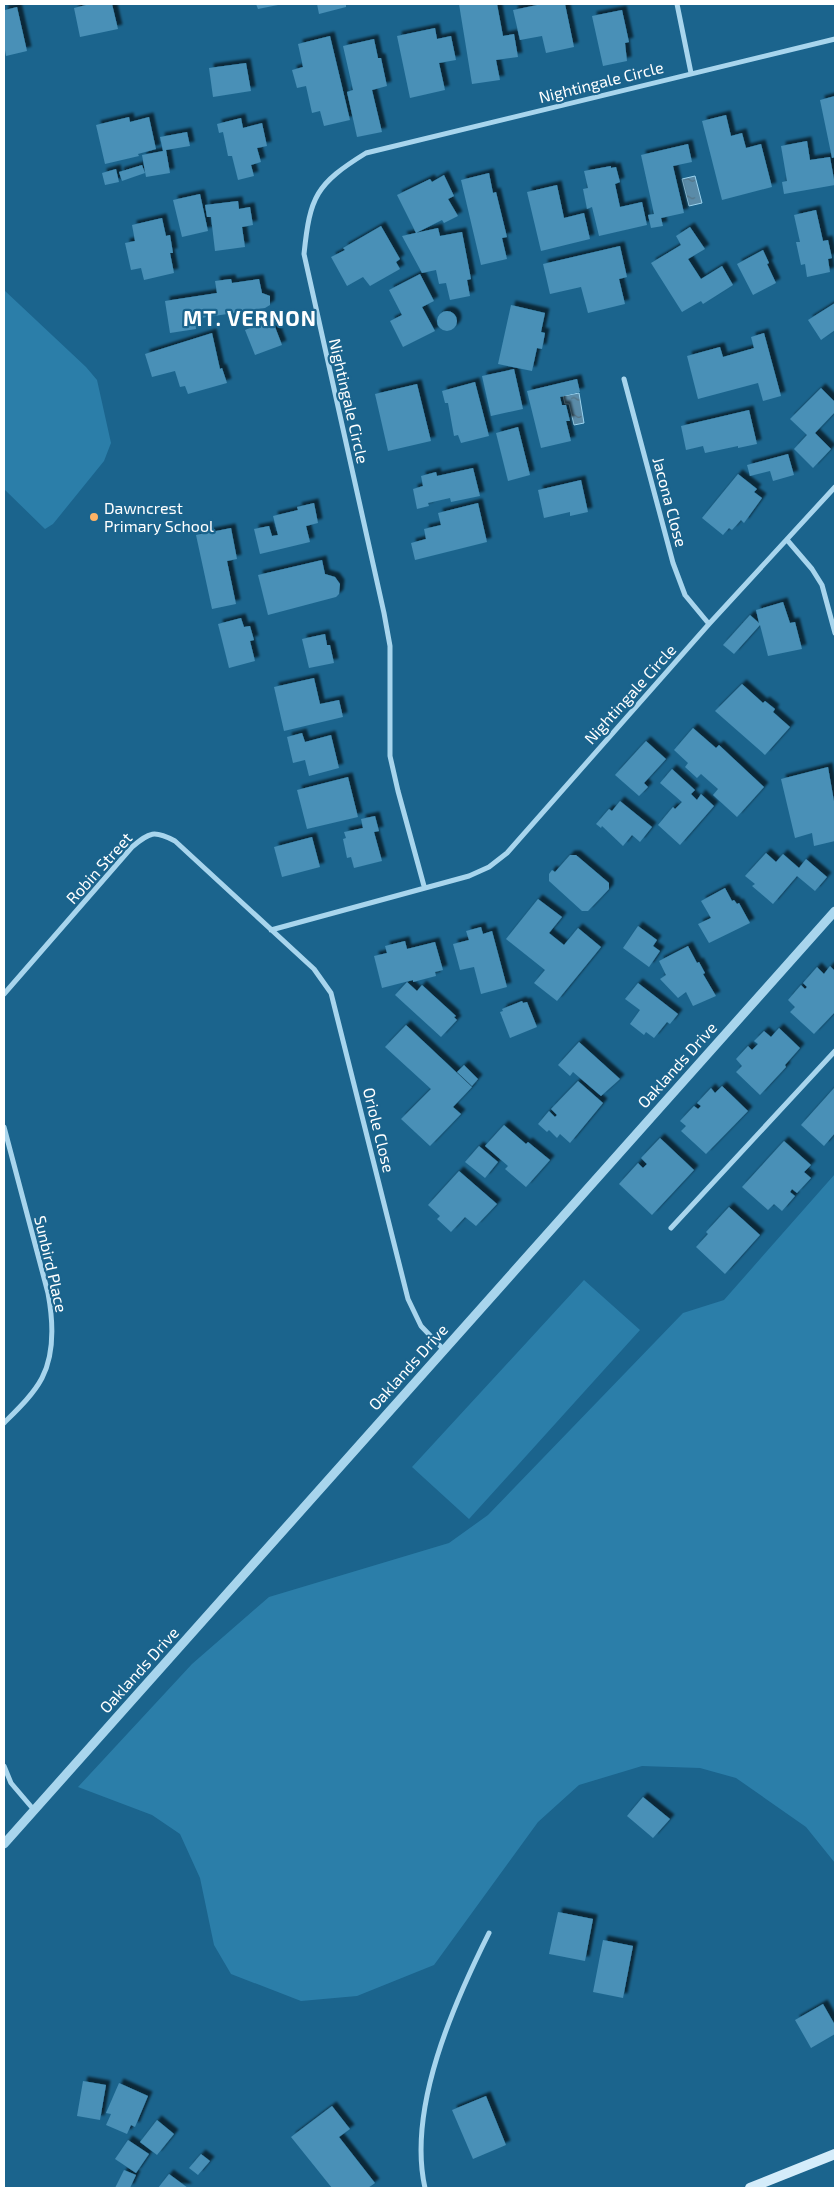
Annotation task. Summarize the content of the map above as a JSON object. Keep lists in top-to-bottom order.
{
  "streets": {
    "street": [
      "Nightingale Circle",
      "Jacona Close",
      "Robin Street",
      "Oaklands Drive",
      "Oriole Close",
      "Sunbird Place"
    ]
  },
  "crossings": [
    ["Nightingale Circle", "Jacona Close"],
    ["Nightingale Circle", "Robin Street"],
    ["Nightingale Circle", "Oriole Close"],
    ["Robin Street", "Oriole Close"],
    ["Oaklands Drive", "Oriole Close"]
  ],
  "districts": ["MT. VERNON"],
  "places": ["Dawncrest Primary School"]
}
